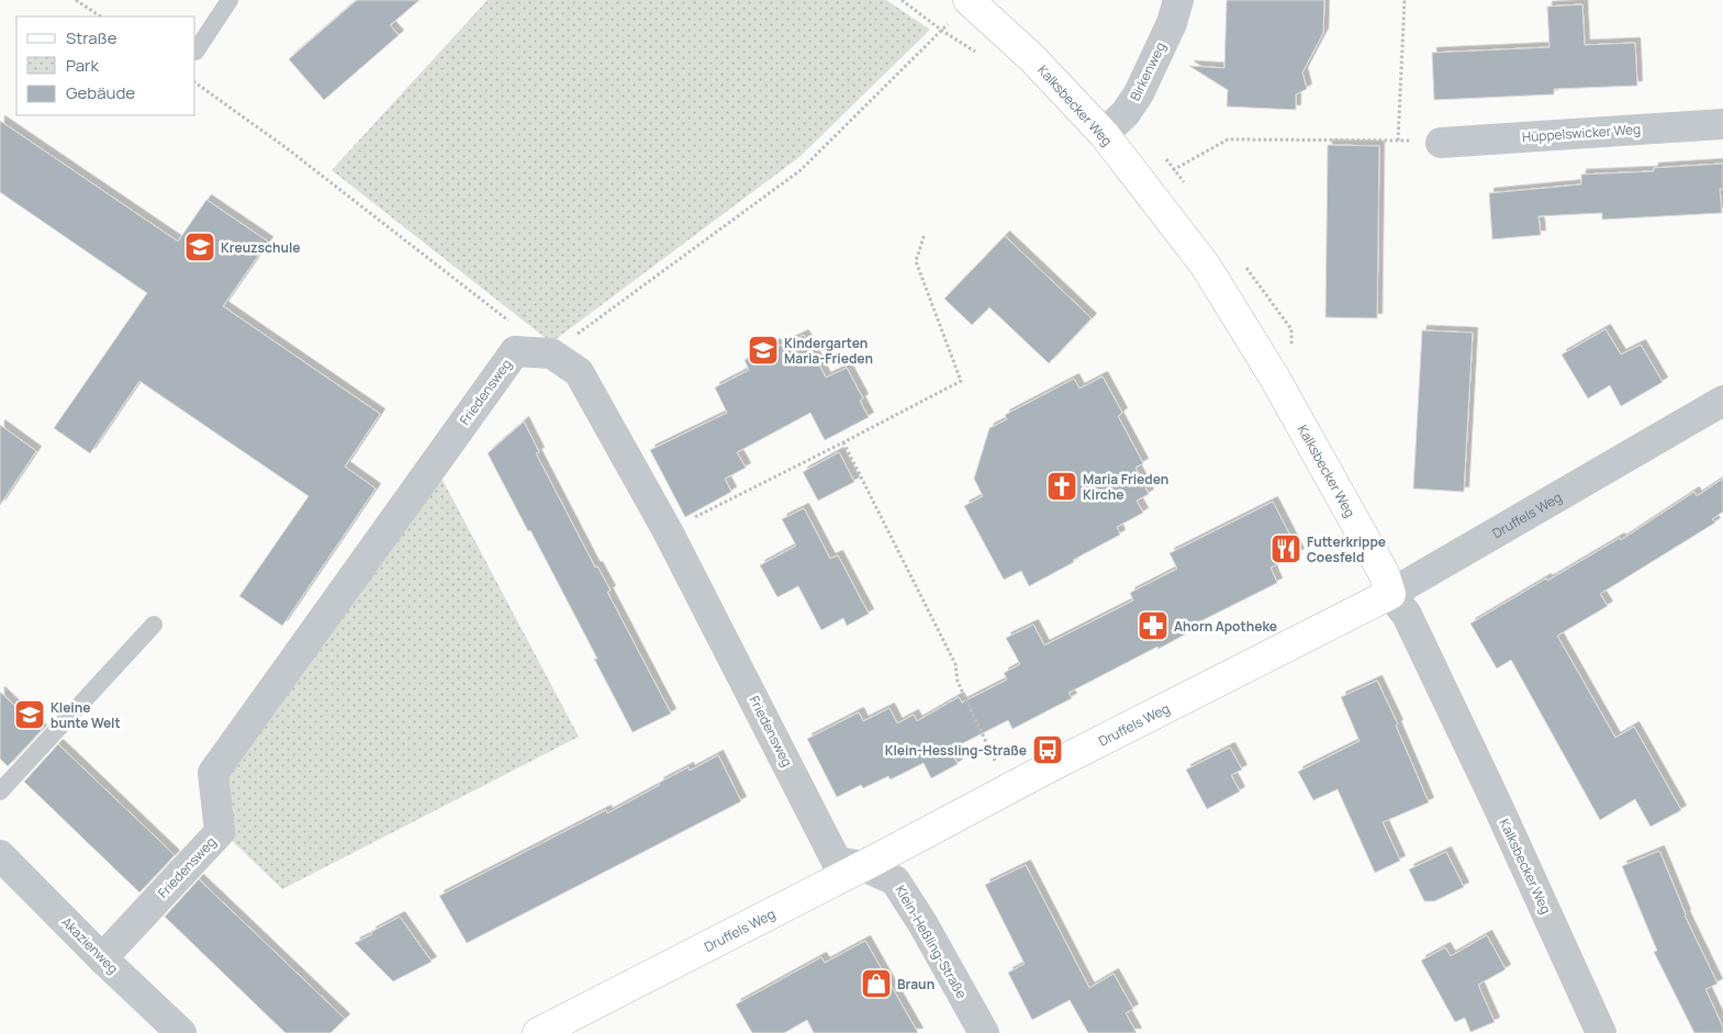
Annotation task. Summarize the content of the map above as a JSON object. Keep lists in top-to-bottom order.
{
  "streets": {
    "street": [
      "Birkenweg",
      "Kalksbecker Weg",
      "Hüppelswicker Weg",
      "Friedensweg",
      "Druffels Weg",
      "Klein-Heßling-Straße",
      "Akazienweg"
    ]
  },
  "crossings": [
    ["Birkenweg", "Kalksbecker Weg"],
    ["Kalksbecker Weg", "Druffels Weg"],
    ["Friedensweg", "Druffels Weg"],
    ["Friedensweg", "Klein-Heßling-Straße"],
    ["Friedensweg", "Akazienweg"],
    ["Druffels Weg", "Klein-Heßling-Straße"]
  ],
  "places": {
    "school or university": ["Kreuzschule", "Kindergarten Maria-Frieden", "Kleine bunte Welt"],
    "church": ["Maria Frieden Kirche"],
    "restaurant": ["Futterkrippe Coesfeld"],
    "pharmacy": ["Ahorn Apotheke"],
    "bus stop": ["Klein-Hessling-Straße"],
    "shop": ["Braun"]
  },
  "legend": ["Straße", "Park", "Gebäude"]
}
